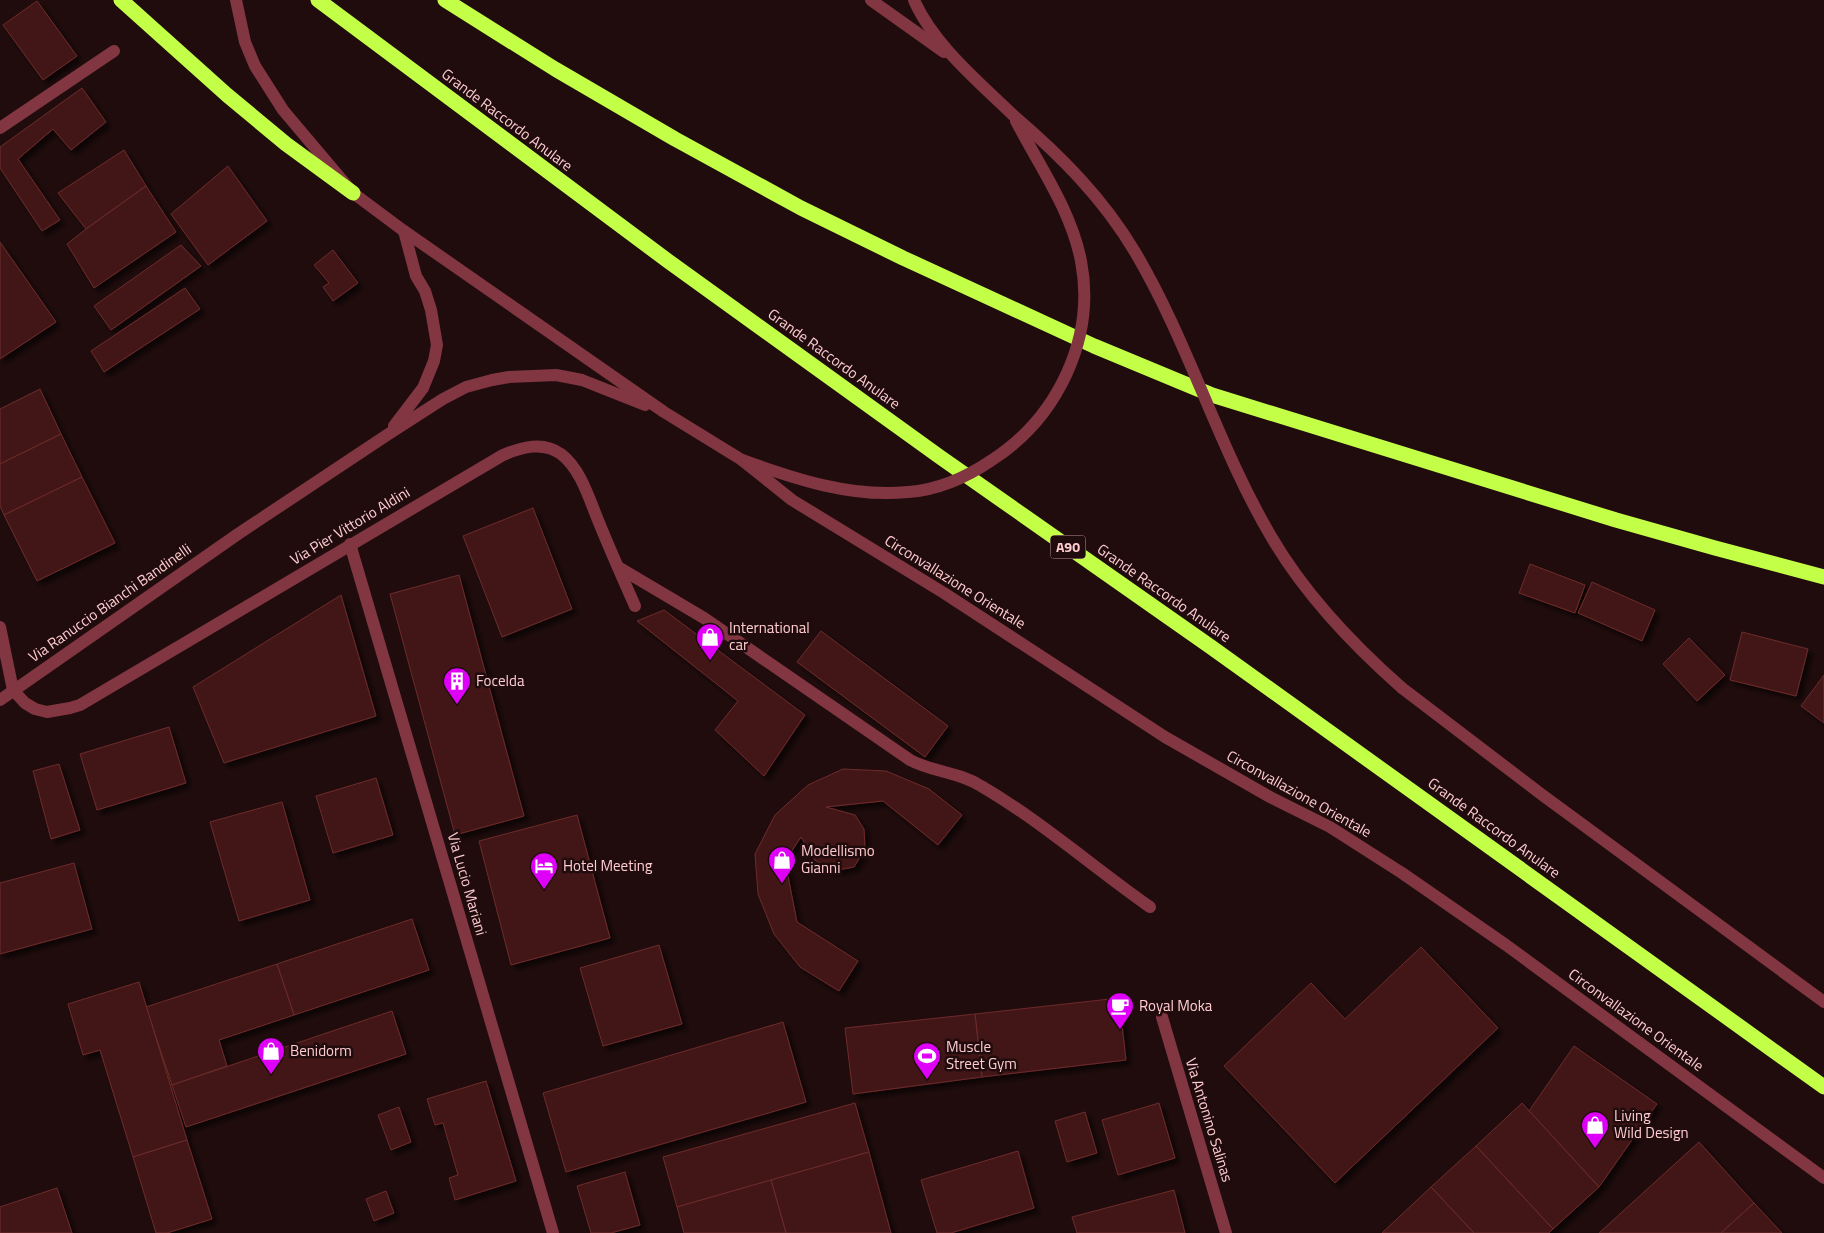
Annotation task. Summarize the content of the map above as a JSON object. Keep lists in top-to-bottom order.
{
  "streets": {
    "highway": ["Grande Raccordo Anulare", "A90"],
    "street": [
      "Via Pier Vittorio Aldini",
      "Circonvallazione Orientale",
      "Via Ranuccio Bianchi Bandinelli",
      "Via Lucio Mariani",
      "Via Antonino Salinas"
    ]
  },
  "crossings": [
    ["Via Pier Vittorio Aldini", "Via Ranuccio Bianchi Bandinelli"],
    ["Via Pier Vittorio Aldini", "Via Lucio Mariani"]
  ],
  "places": {
    "shop": [
      "International car",
      "Modellismo Gianni",
      "Benidorm",
      "Living Wild Design"
    ],
    "building": ["Focelda"],
    "hotel": ["Hotel Meeting"],
    "cafe": ["Royal Moka"],
    "sports": ["Muscle Street Gym"]
  }
}
